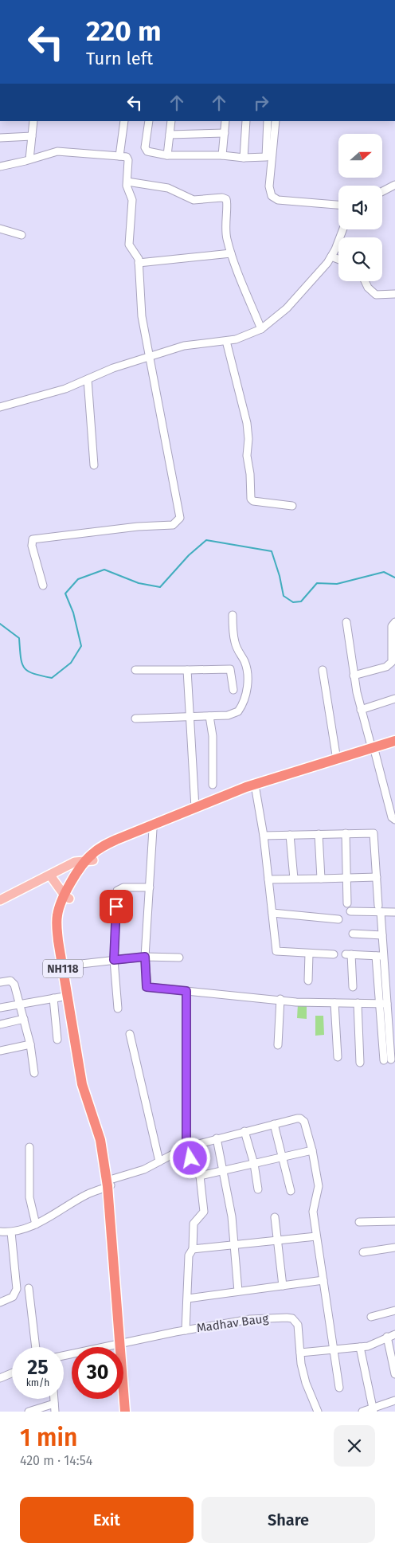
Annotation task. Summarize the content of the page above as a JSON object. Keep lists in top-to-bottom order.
{
  "streets": {
    "highway": ["NH118"],
    "street": ["Madhav Baug"]
  },
  "crossings": [
    ["NH118", "Madhav Baug"]
  ],
  "north": "right",
  "page": {
    "turn": ["220 m", "Turn left"],
    "speed": "25 km/h",
    "limit": "30",
    "heading": ["1 min", "420 m · 14:54"],
    "buttons": ["Exit", "Share"]
  }
}
